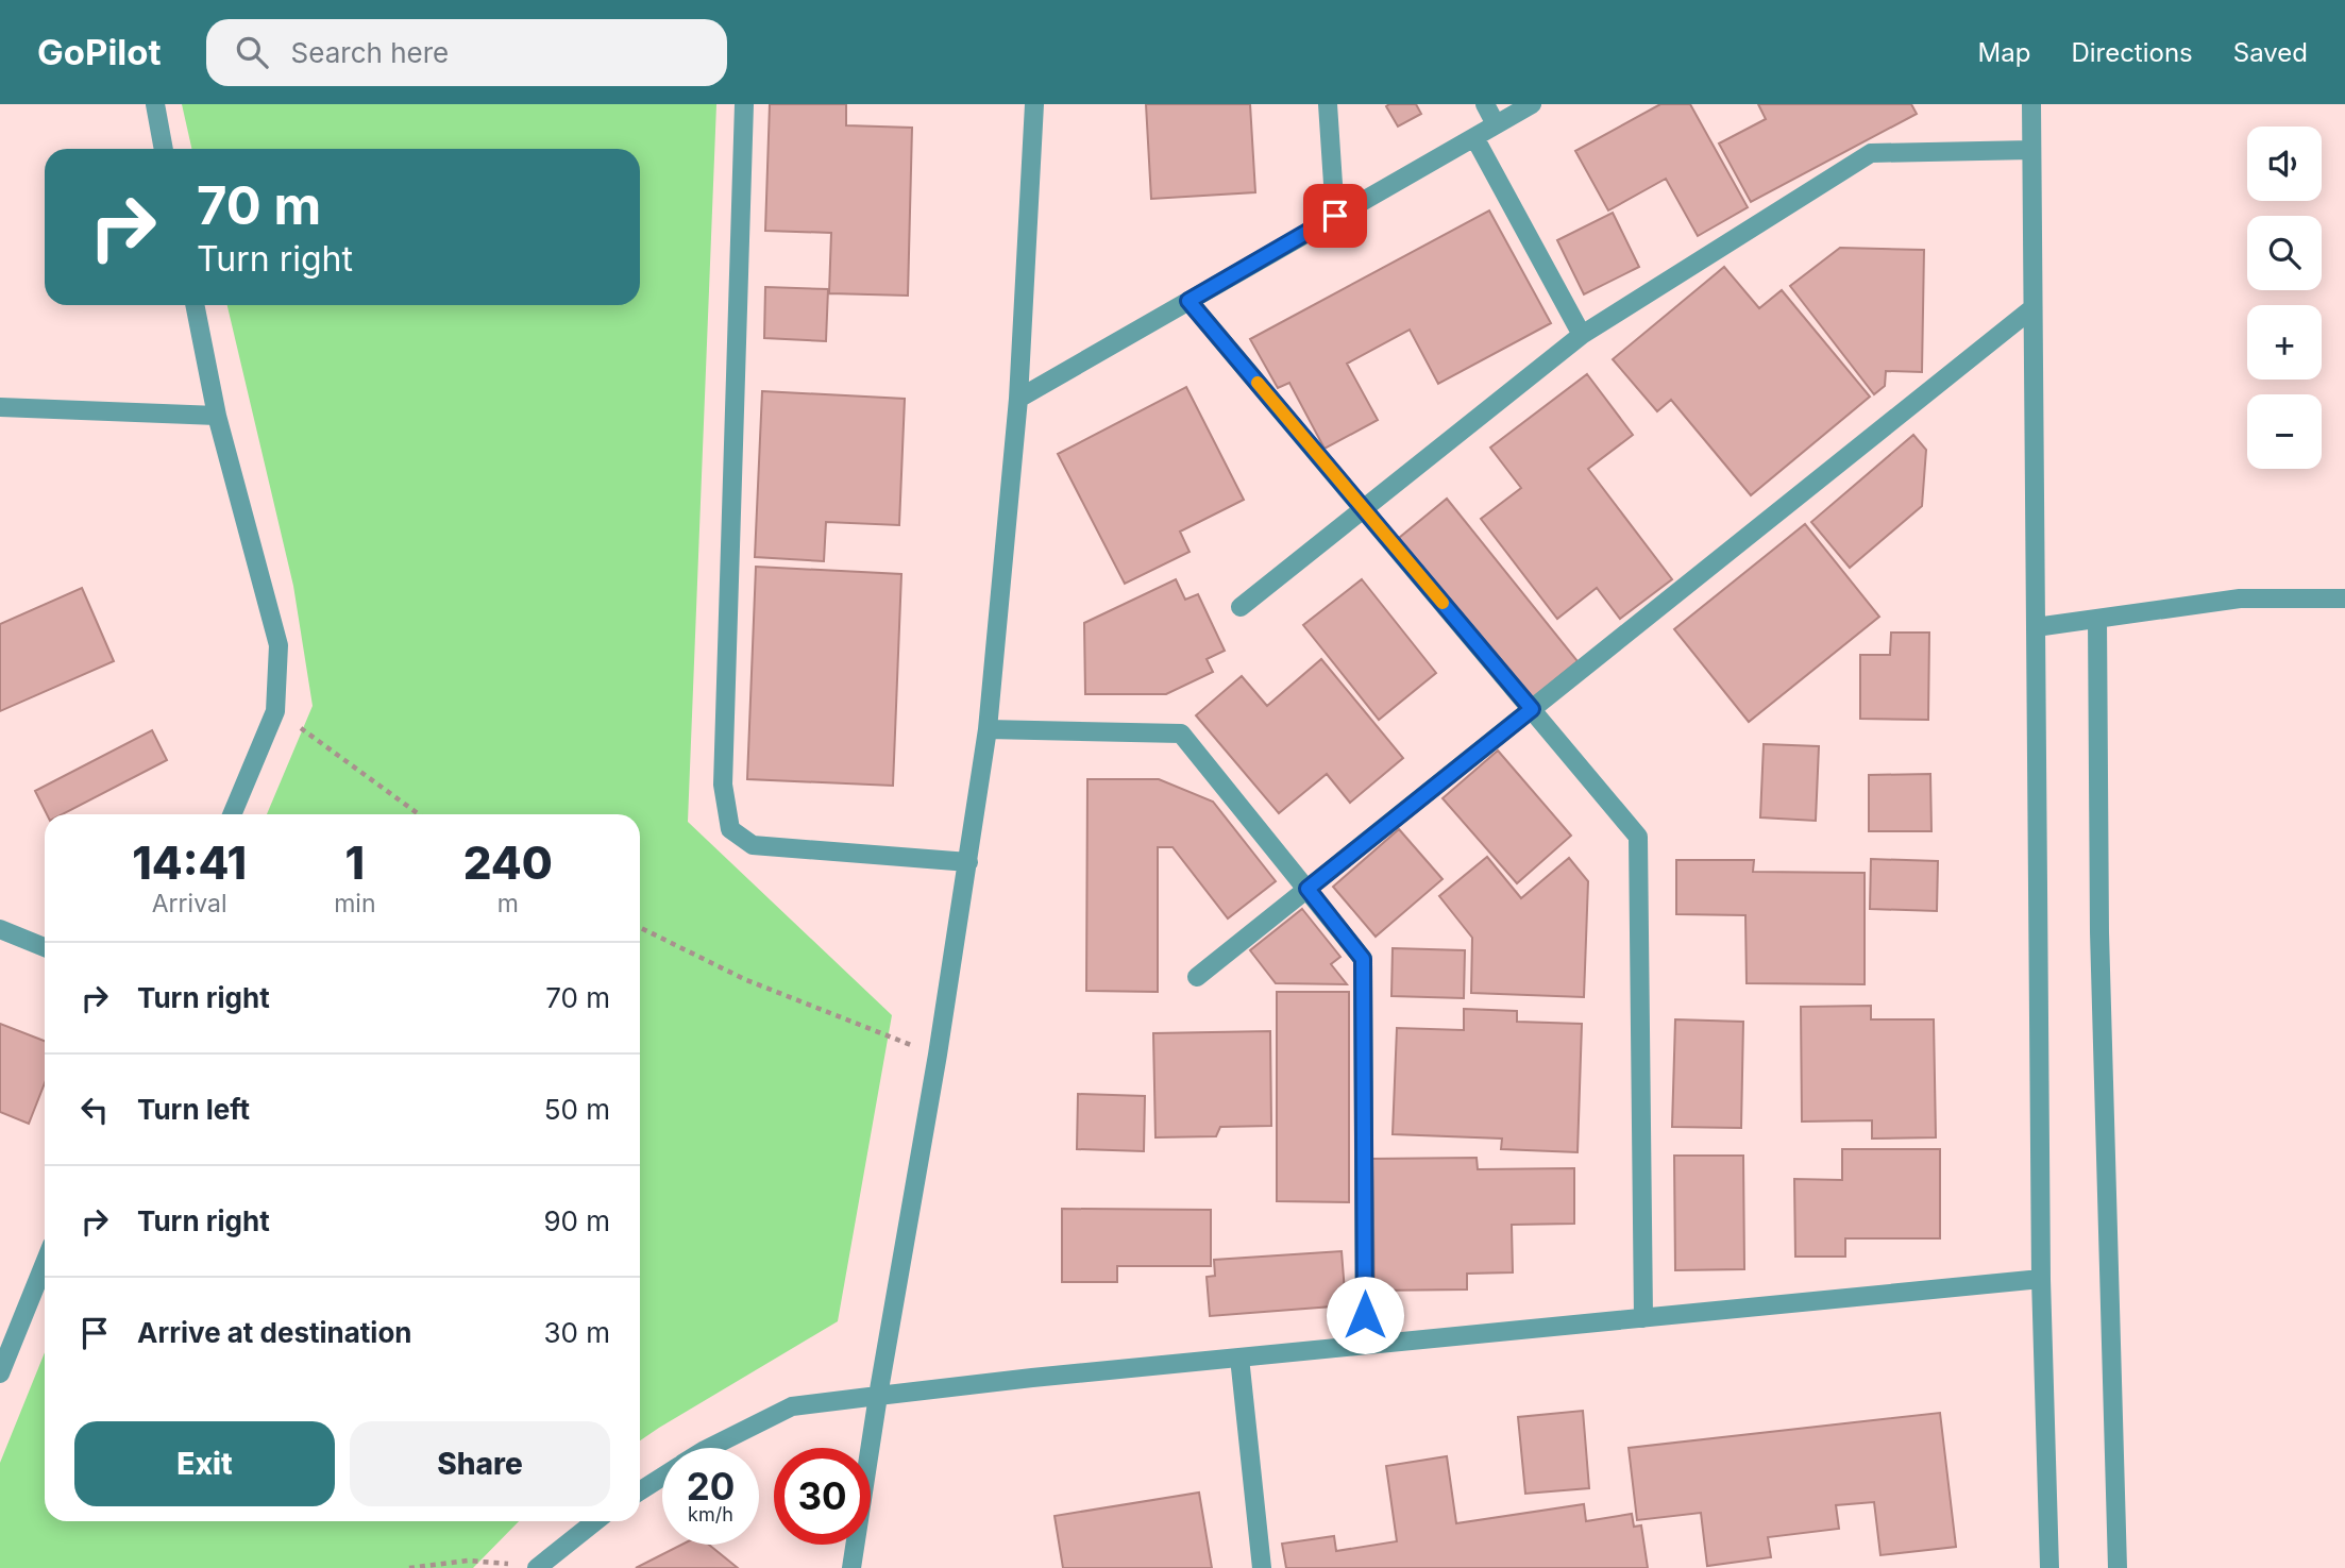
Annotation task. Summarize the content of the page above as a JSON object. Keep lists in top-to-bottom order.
{
  "page": {
    "header": "GoPilot",
    "search": "Search here",
    "nav": ["Map", "Directions", "Saved"],
    "map_buttons": ["+", "−"],
    "turn": ["70 m", "Turn right"],
    "eta": [
      "14:41",
      "Arrival",
      "1",
      "min",
      "240",
      "m"
    ],
    "list": [
      {
        "name": "Turn right",
        "value": "70 m"
      },
      {
        "name": "Turn left",
        "value": "50 m"
      },
      {
        "name": "Turn right",
        "value": "90 m"
      },
      {
        "name": "Arrive at destination",
        "value": "30 m"
      }
    ],
    "buttons": ["Exit", "Share"],
    "speed": "20 km/h",
    "limit": "30"
  }
}
